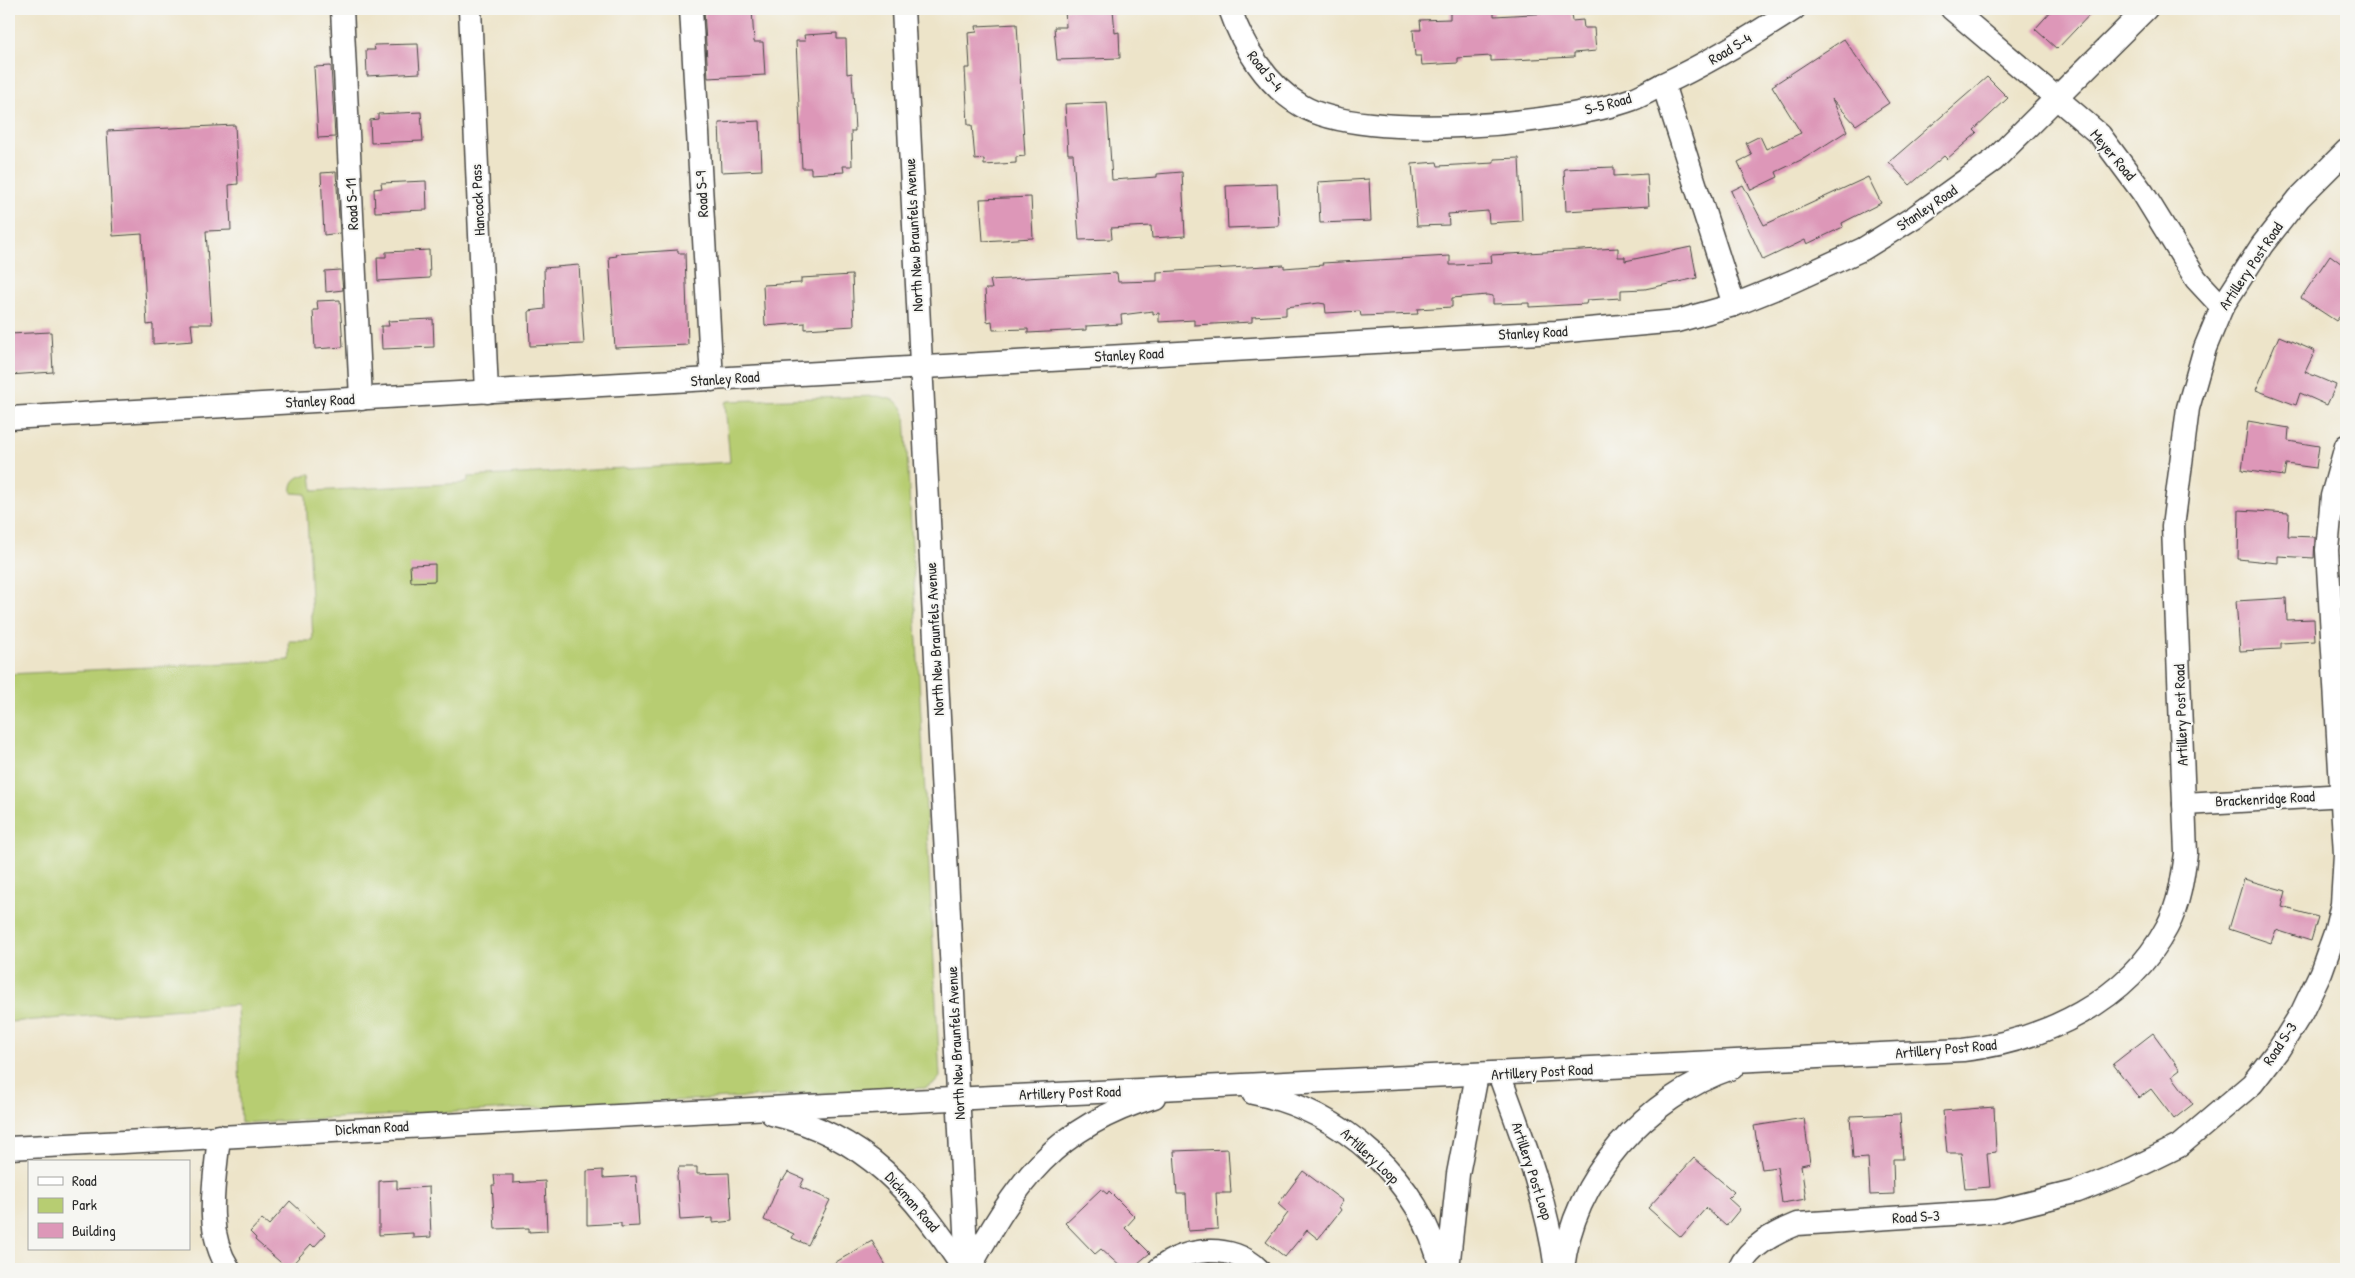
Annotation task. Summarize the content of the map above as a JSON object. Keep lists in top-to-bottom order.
{
  "streets": {
    "street": [
      "Road S-4",
      "S-5 Road",
      "Meyer Road",
      "Road S-9",
      "Hancock Pass",
      "Road S-11",
      "Stanley Road",
      "North New Braunfels Avenue",
      "Artillery Post Road",
      "Brackenridge Road",
      "Road S-3",
      "Dickman Road",
      "Artillery Loop",
      "Artillery Post Loop"
    ]
  },
  "crossings": [
    ["Road S-4", "S-5 Road"],
    ["Meyer Road", "Stanley Road"],
    ["Meyer Road", "Artillery Post Road"],
    ["Road S-9", "Stanley Road"],
    ["Hancock Pass", "Stanley Road"],
    ["Road S-11", "Stanley Road"],
    ["Stanley Road", "North New Braunfels Avenue"],
    ["North New Braunfels Avenue", "Artillery Post Road"],
    ["North New Braunfels Avenue", "Dickman Road"],
    ["Artillery Post Road", "Brackenridge Road"],
    ["Artillery Post Road", "Dickman Road"],
    ["Artillery Post Road", "Artillery Loop"],
    ["Artillery Post Road", "Artillery Post Loop"],
    ["Brackenridge Road", "Road S-3"]
  ],
  "legend": ["Road", "Park", "Building"]
}
